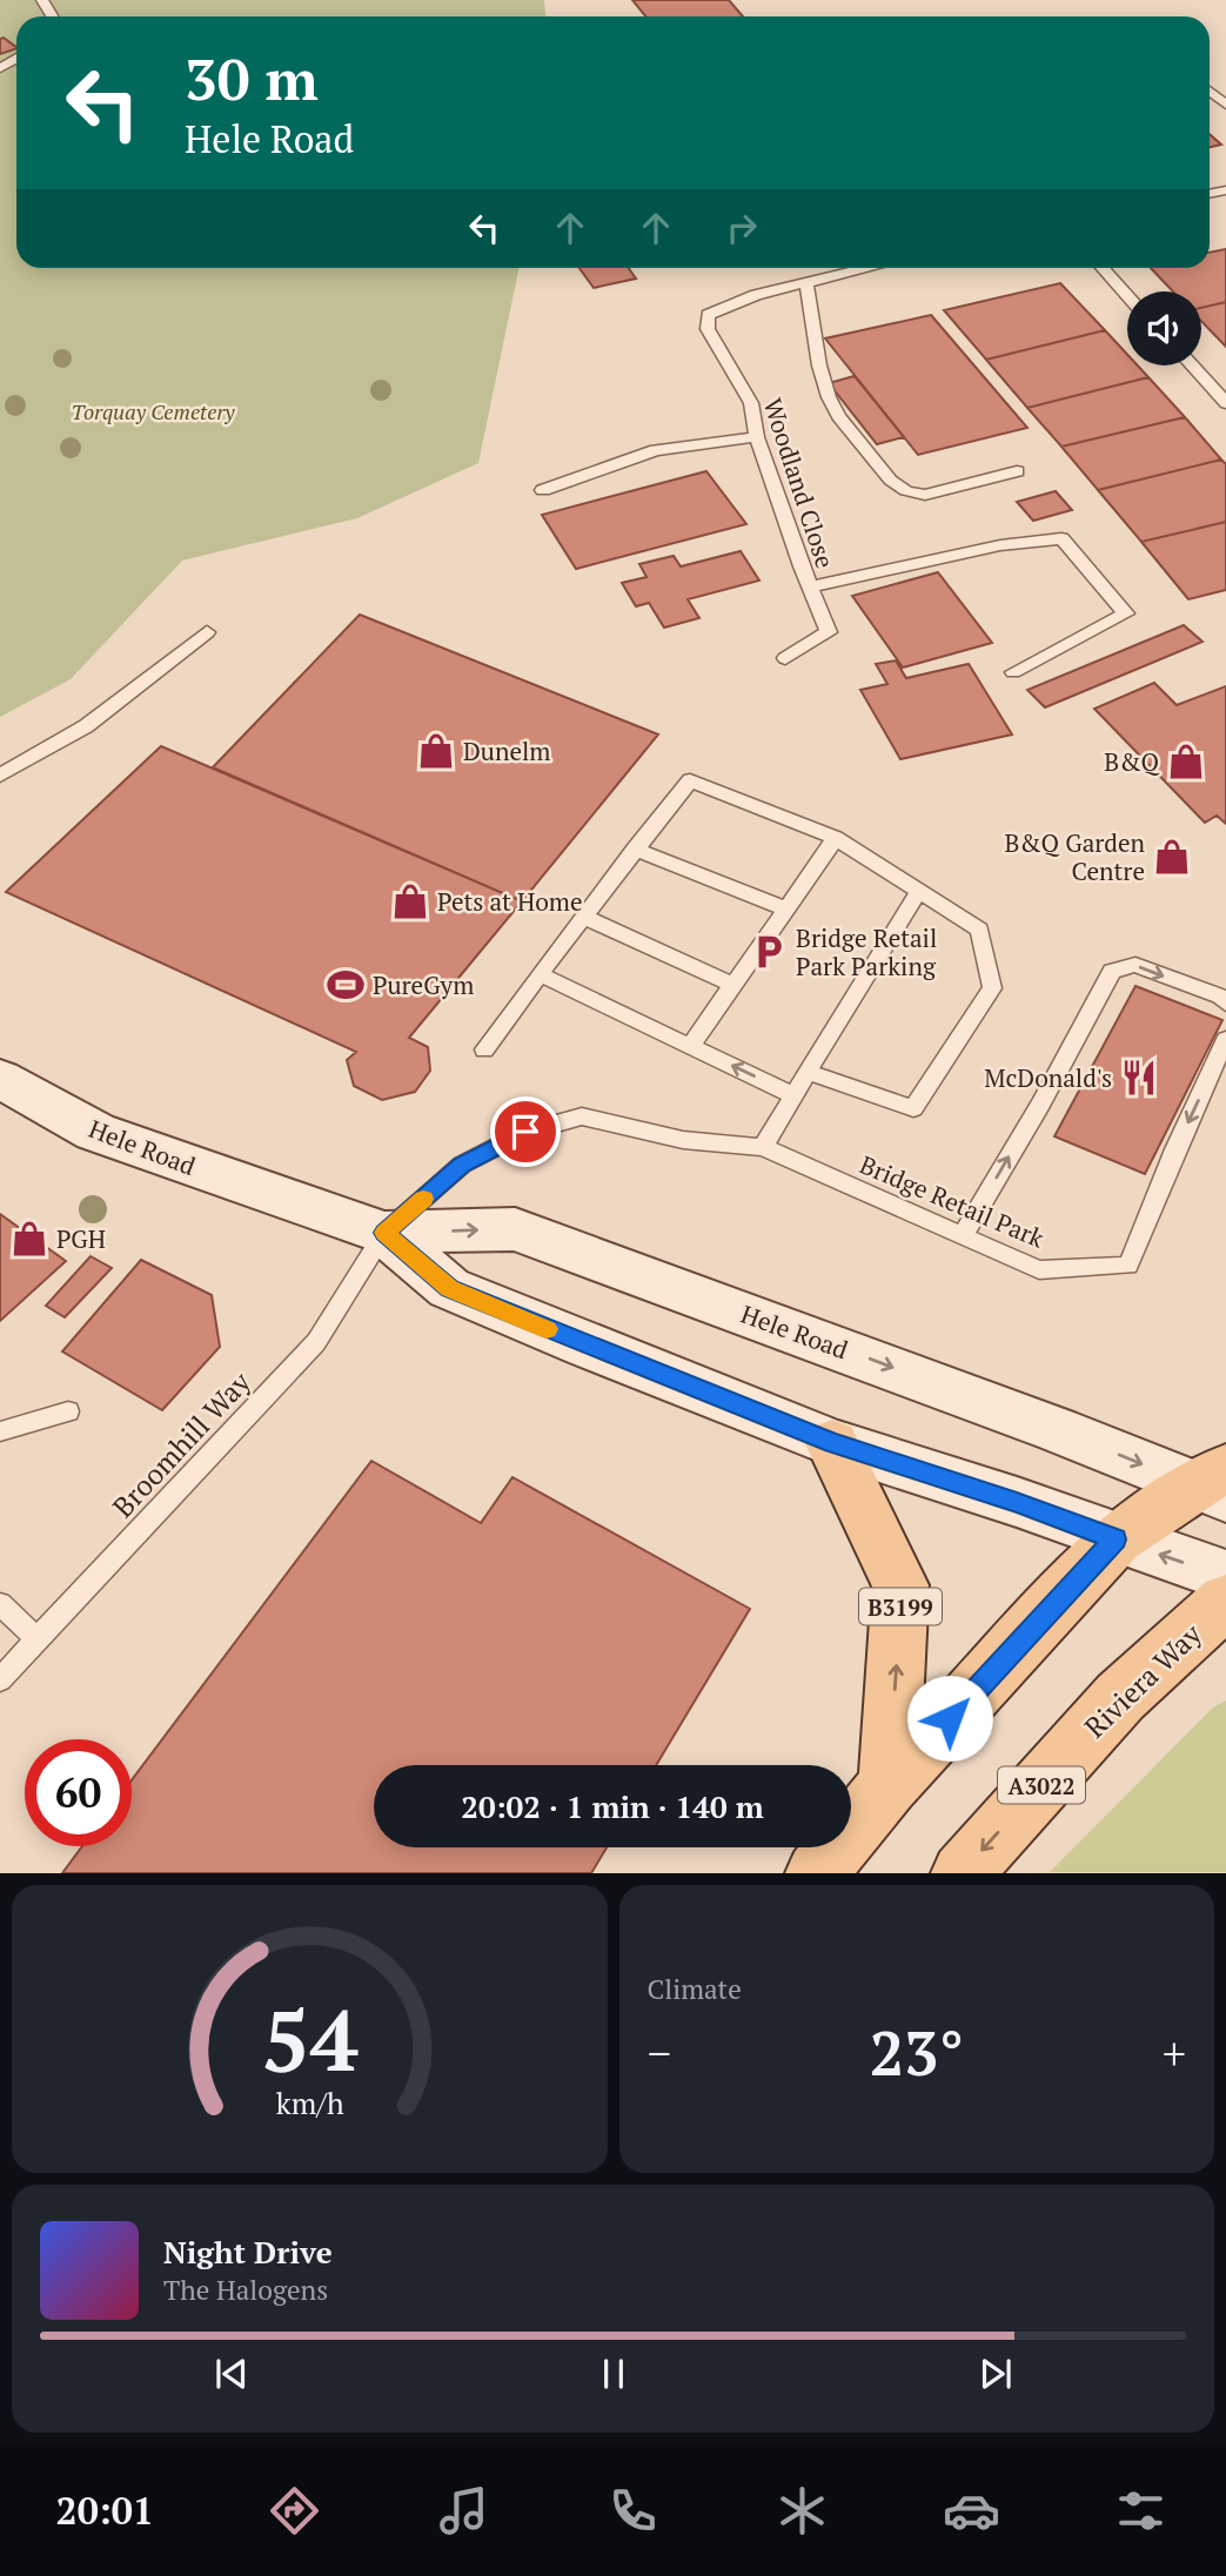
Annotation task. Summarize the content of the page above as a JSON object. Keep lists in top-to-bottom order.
{
  "streets": {
    "main road": [
      "Hele Road",
      "B3199",
      "Riviera Way",
      "A3022"
    ],
    "lane": ["Woodland Close", "Bridge Retail Park", "Broomhill Way"]
  },
  "crossings": [
    ["Hele Road", "Bridge Retail Park"],
    ["Hele Road", "Broomhill Way"],
    ["Hele Road", "B3199"],
    ["Bridge Retail Park", "Broomhill Way"]
  ],
  "parks": ["Torquay Cemetery"],
  "places": {
    "shop": [
      "Dunelm",
      "B&Q",
      "B&Q Garden Centre",
      "Pets at Home",
      "PGH"
    ],
    "parking": ["Bridge Retail Park Parking"],
    "sports": ["PureGym"],
    "restaurant": ["McDonald's"]
  },
  "page": {
    "turn": ["30 m", "Hele Road"],
    "limit": "60",
    "trip": "20:02 · 1 min · 140 m",
    "tile": "Climate",
    "heat": ["−", "23°", "+"],
    "song": ["Night Drive", "The Halogens"],
    "tabs": "20:01",
    "gauge": ["54", "km/h"]
  }
}
